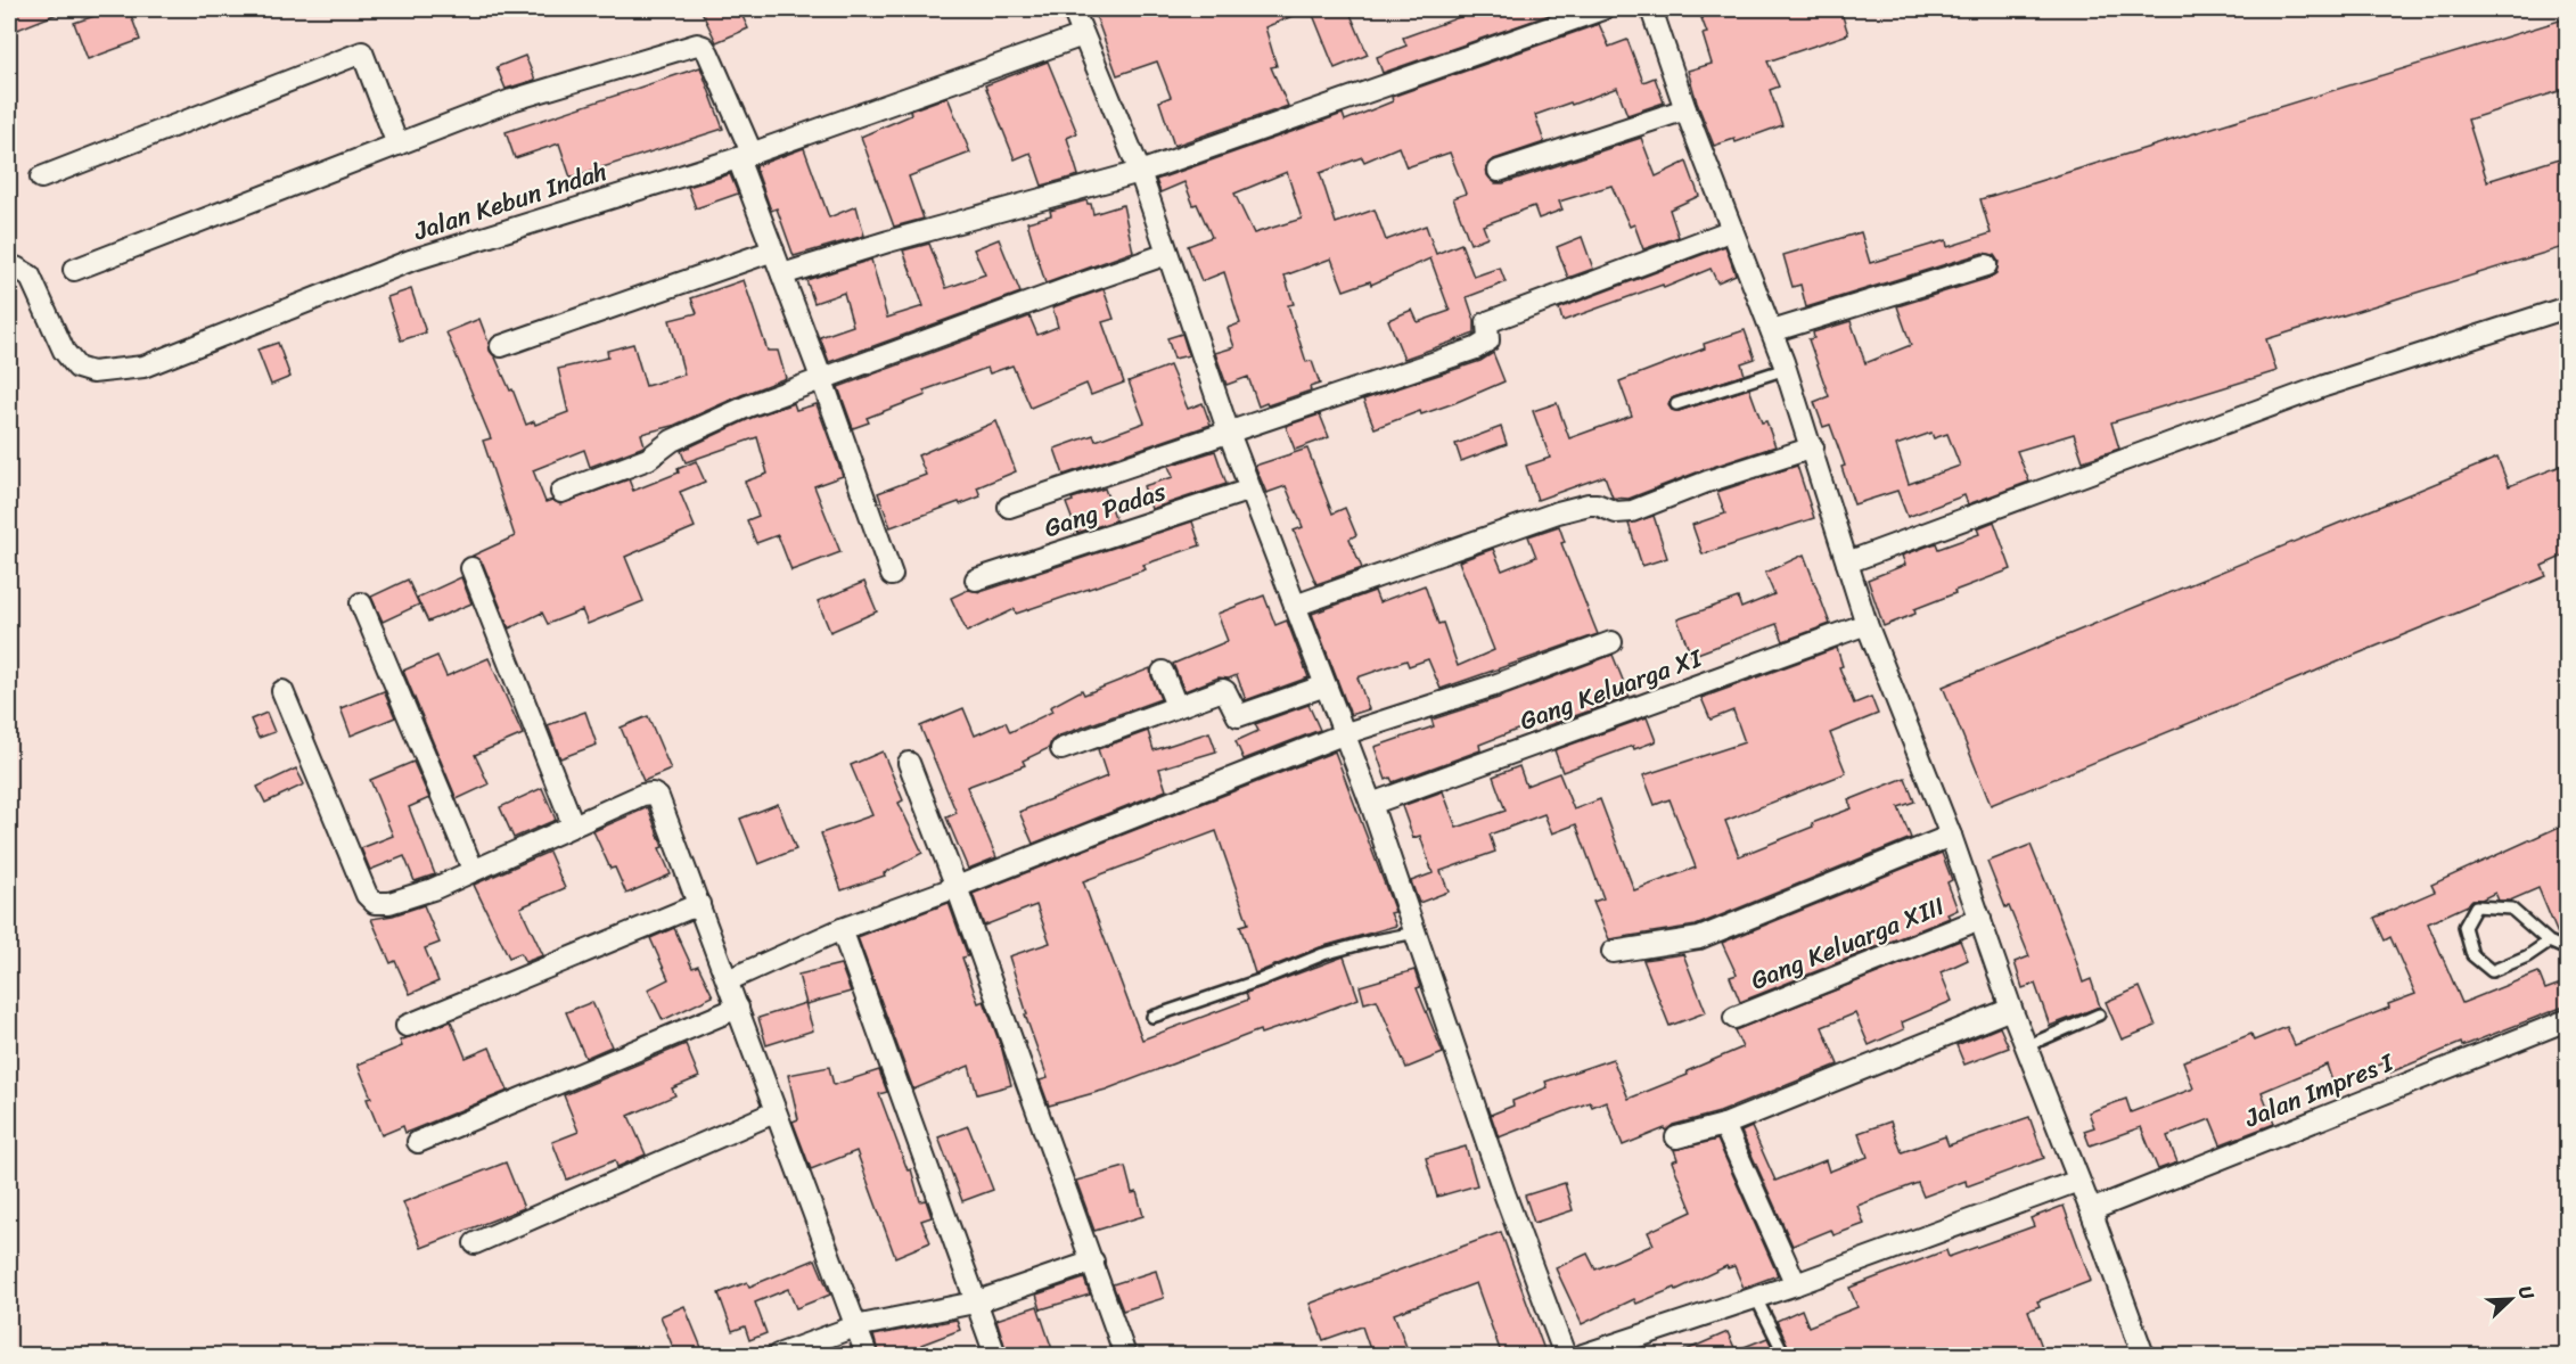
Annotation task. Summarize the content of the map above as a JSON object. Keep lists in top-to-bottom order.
{
  "streets": {
    "street": [
      "Jalan Kebun Indah",
      "Gang Padas",
      "Gang Keluarga XI",
      "Gang Keluarga XIII",
      "Jalan Impres I"
    ]
  },
  "north": "top right"
}
